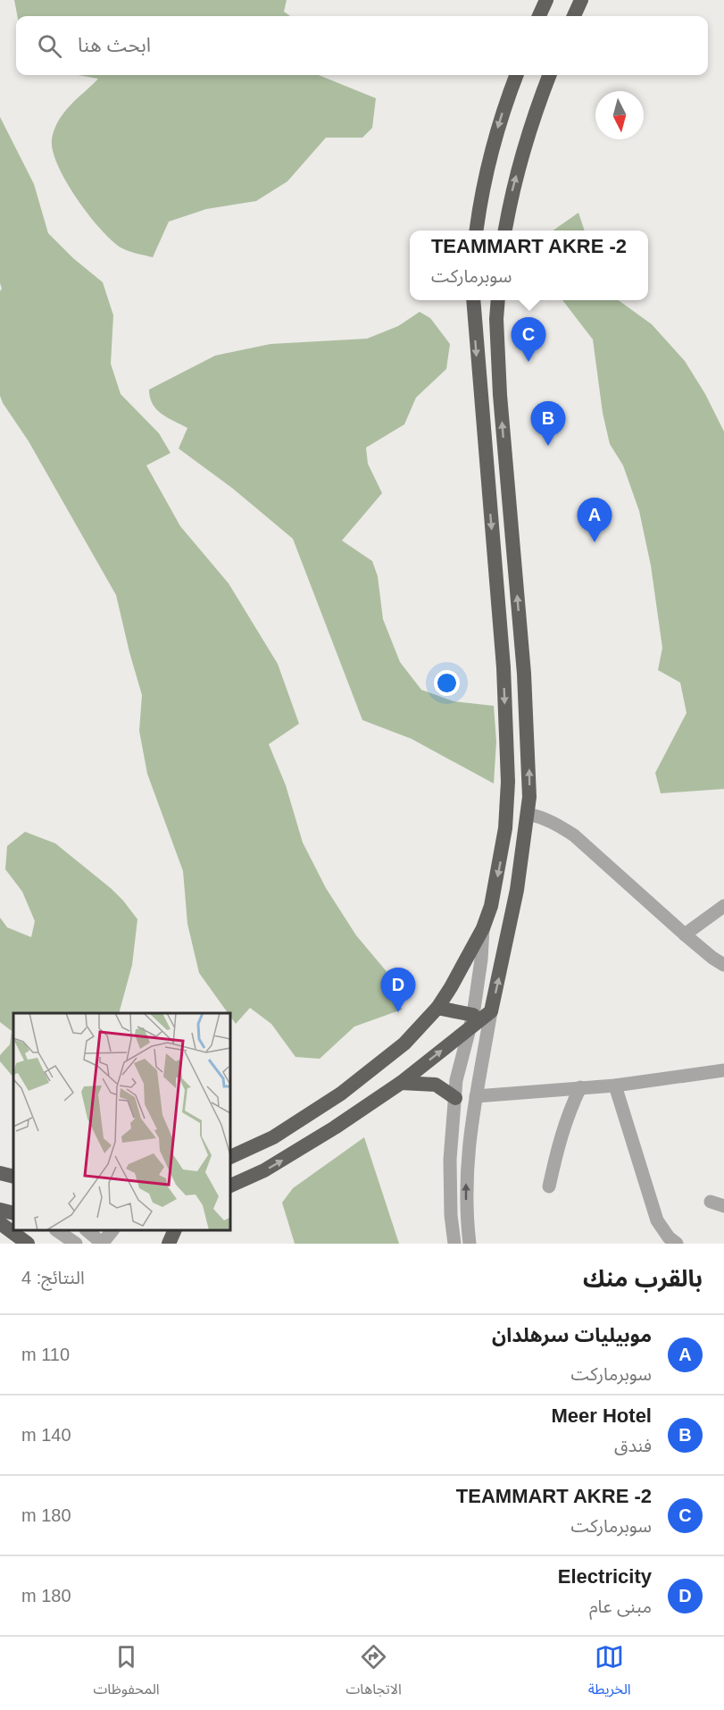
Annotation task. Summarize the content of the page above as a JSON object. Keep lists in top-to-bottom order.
{
  "north": "bottom",
  "page": {
    "search": "ابحث هنا",
    "popup": ["TEAMMART AKRE -2", "سوبرماركت"],
    "pins": [
      "C",
      "B",
      "A",
      "D"
    ],
    "heading": ["بالقرب منك", "النتائج: 4"],
    "list": [
      {
        "mark": "A",
        "name": "موبيليات سرهلدان",
        "note": "سوبرماركت",
        "value": "110 m"
      },
      {
        "mark": "B",
        "name": "Meer Hotel",
        "note": "فندق",
        "value": "140 m"
      },
      {
        "mark": "C",
        "name": "TEAMMART AKRE -2",
        "note": "سوبرماركت",
        "value": "180 m"
      },
      {
        "mark": "D",
        "name": "Electricity",
        "note": "مبنى عام",
        "value": "180 m"
      }
    ],
    "nav": ["الخريطة", "الاتجاهات", "المحفوظات"]
  }
}
